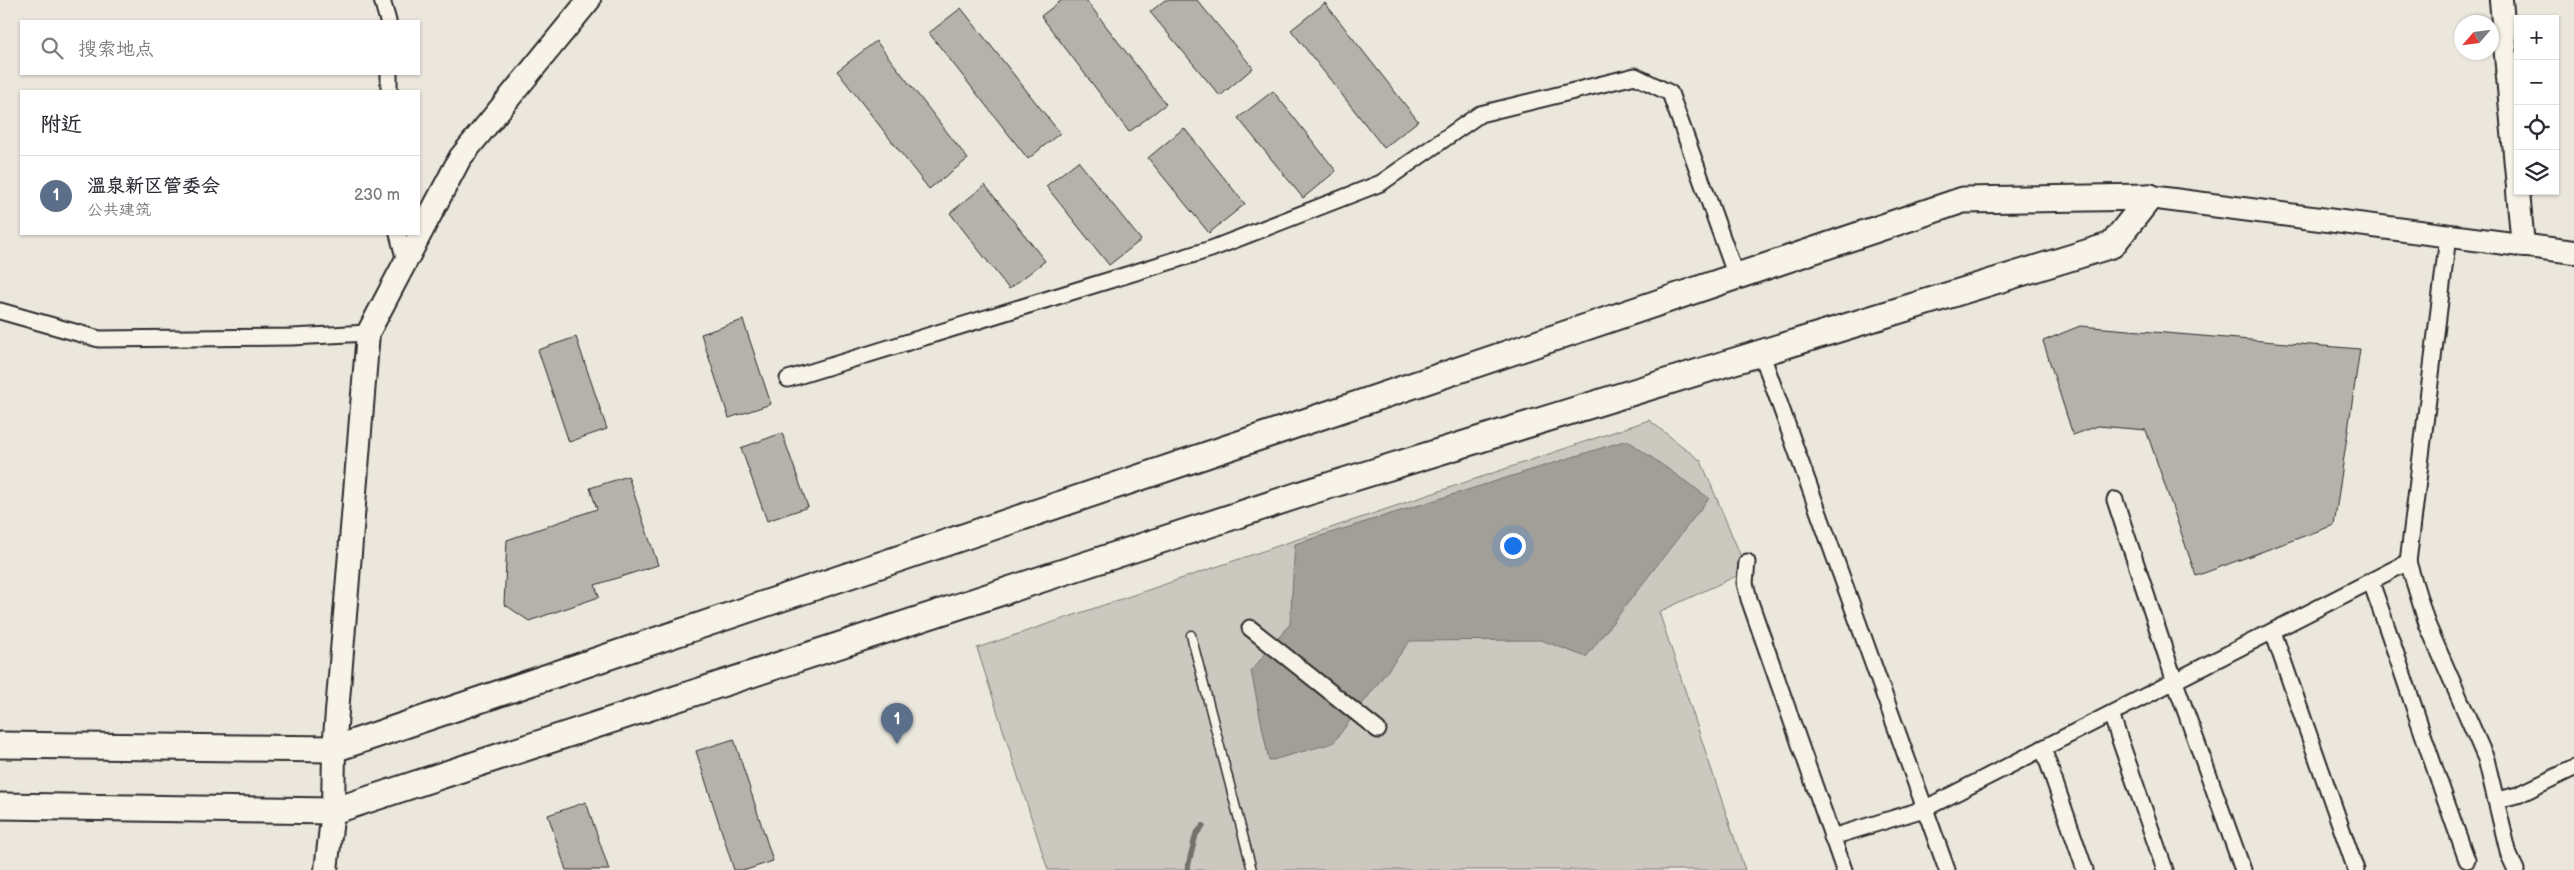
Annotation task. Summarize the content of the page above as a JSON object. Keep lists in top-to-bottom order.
{
  "north": "bottom left",
  "page": {
    "map_buttons": ["+", "−"],
    "search": "搜索地点",
    "heading": "附近",
    "list": [
      {
        "mark": "1",
        "name": "温泉新区管委会",
        "note": "公共建筑",
        "value": "230 m"
      }
    ],
    "pins": "1"
  }
}
